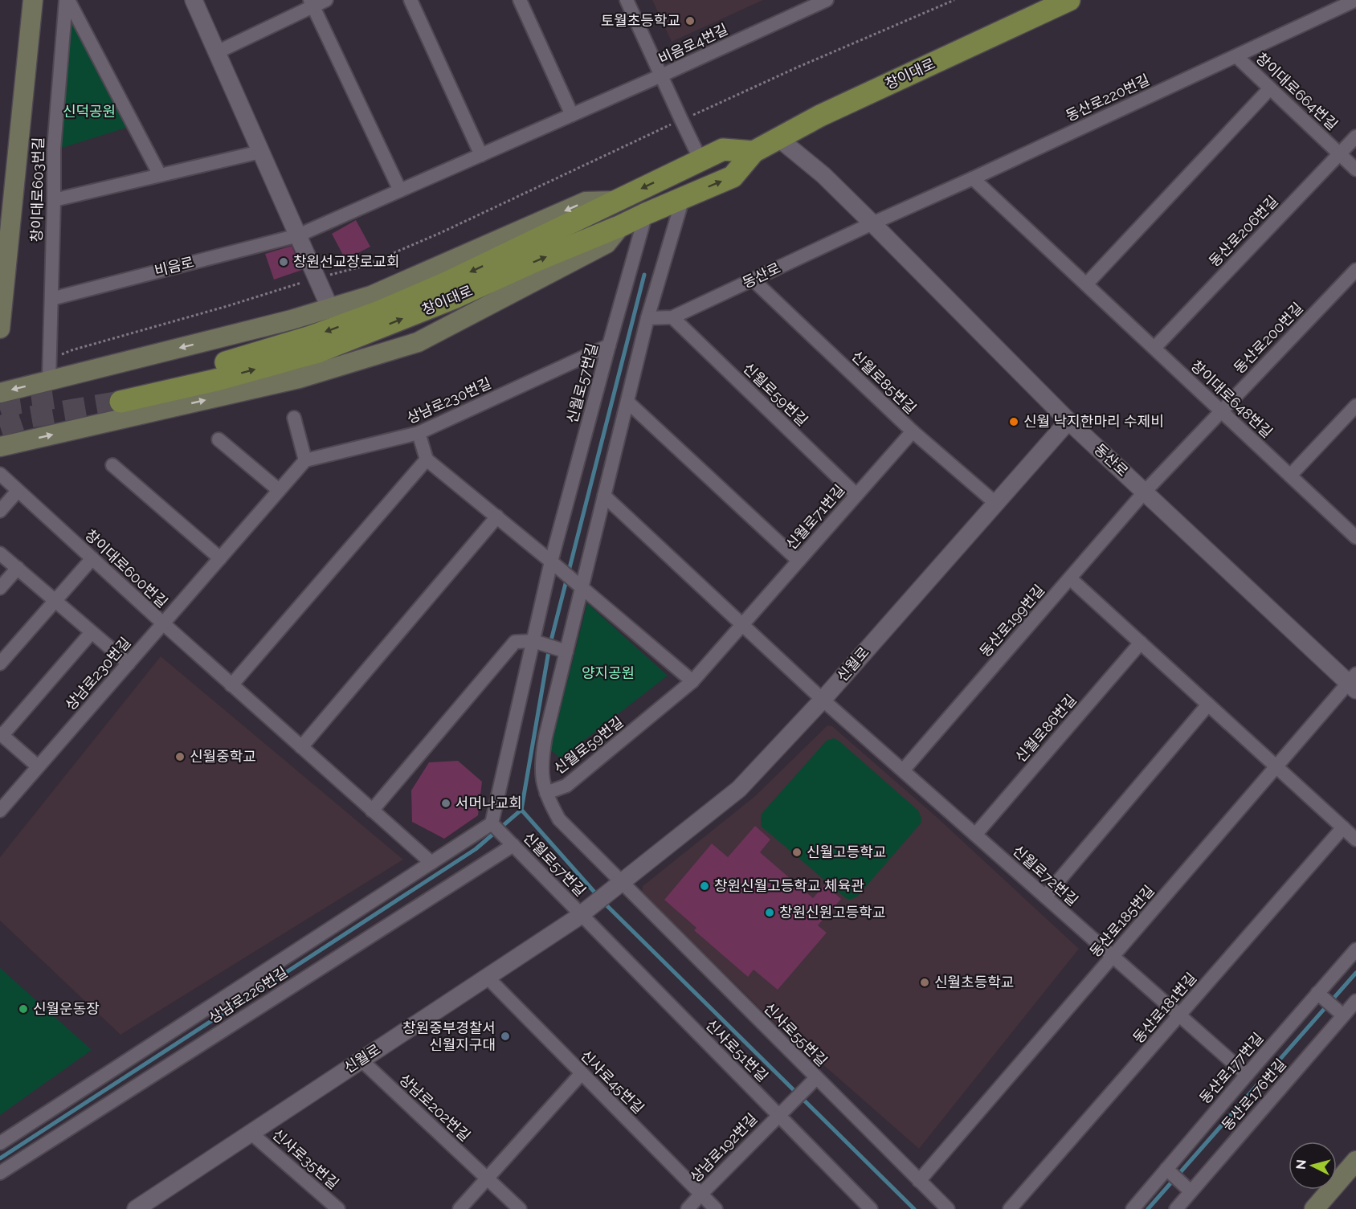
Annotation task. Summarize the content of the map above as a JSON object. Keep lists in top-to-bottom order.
{
  "streets": {
    "main road": ["창이대로"],
    "street": [
      "비음로4번길",
      "창이대로664번길",
      "동산로220번길",
      "창이대로603번길",
      "동산로206번길",
      "비음로",
      "동산로",
      "동산로200번길",
      "신월로85번길",
      "신월로57번길",
      "신월로59번길",
      "창이대로648번길",
      "상남로230번길",
      "신월로71번길",
      "창이대로600번길",
      "동산로199번길",
      "신월로",
      "신월로86번길",
      "신월로72번길",
      "동산로185번길",
      "상남로226번길",
      "동산로181번길",
      "신사로55번길",
      "신사로51번길",
      "동산로177번길",
      "신사로45번길",
      "동산로176번길",
      "상남로202번길",
      "상남로192번길",
      "신사로35번길"
    ]
  },
  "crossings": [
    ["비음로4번길", "비음로"],
    ["창이대로", "동산로"],
    ["창이대로", "신월로57번길"],
    ["창이대로", "신월로59번길"],
    ["창이대로664번길", "동산로220번길"],
    ["창이대로664번길", "동산로206번길"],
    ["동산로220번길", "동산로"],
    ["동산로220번길", "창이대로648번길"],
    ["창이대로603번길", "비음로"],
    ["동산로206번길", "창이대로648번길"],
    ["동산로", "동산로200번길"],
    ["동산로", "신월로85번길"],
    ["동산로", "신월로59번길"],
    ["동산로", "동산로199번길"],
    ["동산로", "신월로"],
    ["동산로", "동산로185번길"],
    ["동산로200번길", "창이대로648번길"],
    ["동산로200번길", "동산로199번길"],
    ["신월로85번길", "신월로71번길"],
    ["신월로85번길", "신월로"],
    ["신월로57번길", "상남로230번길"],
    ["신월로57번길", "신월로"],
    ["신월로57번길", "상남로226번길"],
    ["신월로57번길", "신사로51번길"],
    ["신월로59번길", "신월로71번길"],
    ["신월로59번길", "신월로"],
    ["신월로59번길", "신사로55번길"],
    ["상남로230번길", "창이대로600번길"],
    ["동산로199번길", "신월로72번길"],
    ["신월로", "신월로72번길"],
    ["신월로", "신사로55번길"],
    ["신월로", "신사로51번길"],
    ["신월로", "신사로45번길"],
    ["신월로", "상남로202번길"],
    ["신월로", "신사로35번길"],
    ["신월로86번길", "신월로72번길"],
    ["신월로72번길", "동산로185번길"],
    ["신월로72번길", "동산로181번길"],
    ["신월로72번길", "동산로177번길"],
    ["동산로185번길", "신사로55번길"],
    ["신사로55번길", "상남로192번길"],
    ["신사로51번길", "상남로192번길"],
    ["신사로45번길", "상남로192번길"]
  ],
  "parks": ["신덕공원", "양지공원"],
  "places": [
    "토월초등학교",
    "창원선교장로교회",
    "신월 낙지한마리 수제비",
    "신월중학교",
    "서머나교회",
    "신월고등학교",
    "창원신월고등학교 체육관",
    "창원신원고등학교",
    "신월초등학교",
    "신월운동장",
    "창원중부경찰서 신월지구대"
  ],
  "north": "left"
}
